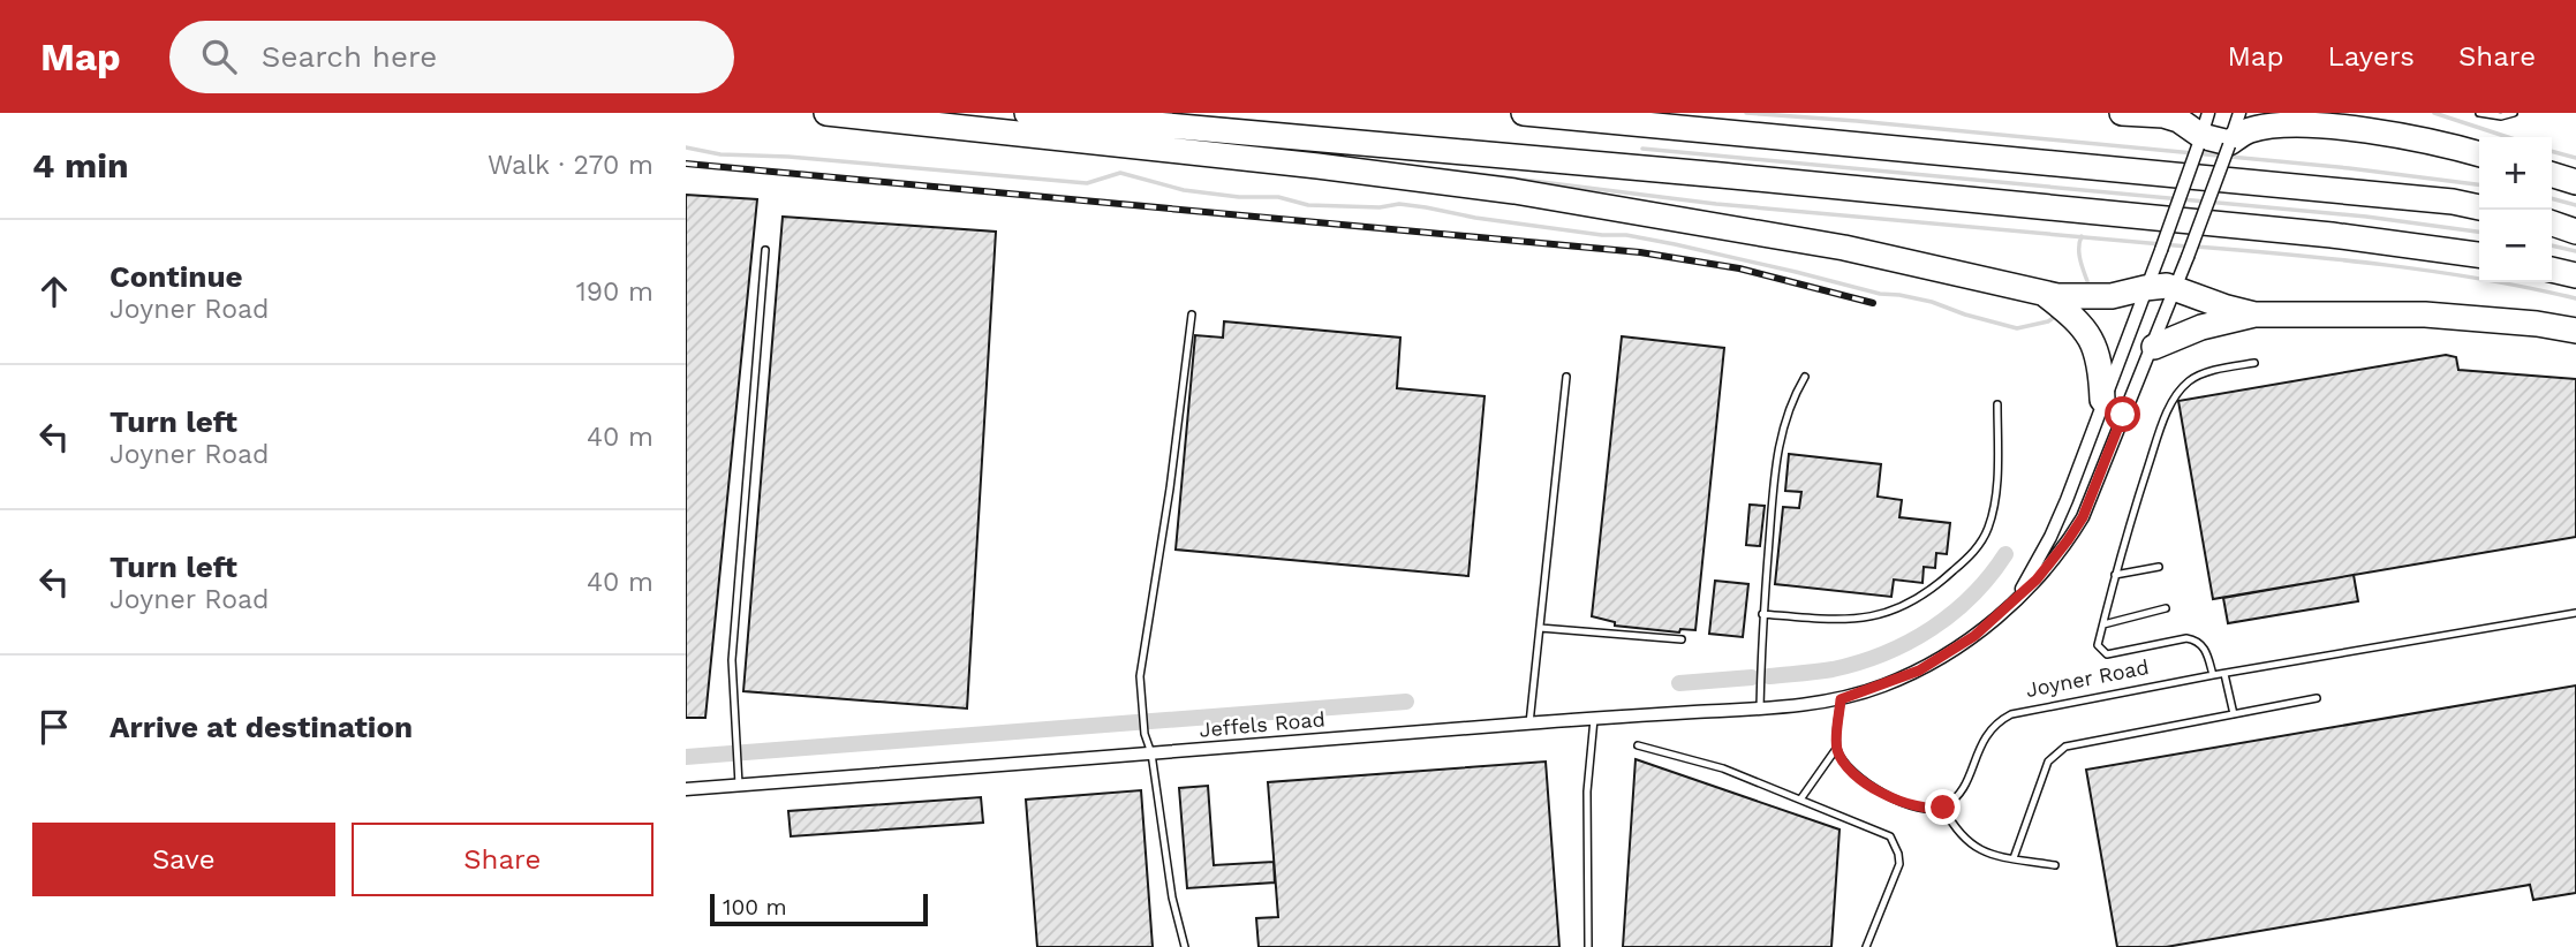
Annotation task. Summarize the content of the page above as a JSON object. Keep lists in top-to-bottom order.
{
  "streets": {
    "street": ["Jeffels Road"],
    "lane": ["Joyner Road"]
  },
  "scale_bar": "100 m",
  "page": {
    "header": "Map",
    "search": "Search here",
    "nav": ["Map", "Layers", "Share"],
    "heading": ["4 min", "Walk · 270 m"],
    "map_buttons": ["+", "−"],
    "list": [
      ["Continue", "Joyner Road", "190 m"],
      ["Turn left", "Joyner Road", "40 m"],
      ["Turn left", "Joyner Road", "40 m"],
      "Arrive at destination"
    ],
    "buttons": ["Save", "Share"],
    "scale": "100 m"
  }
}
